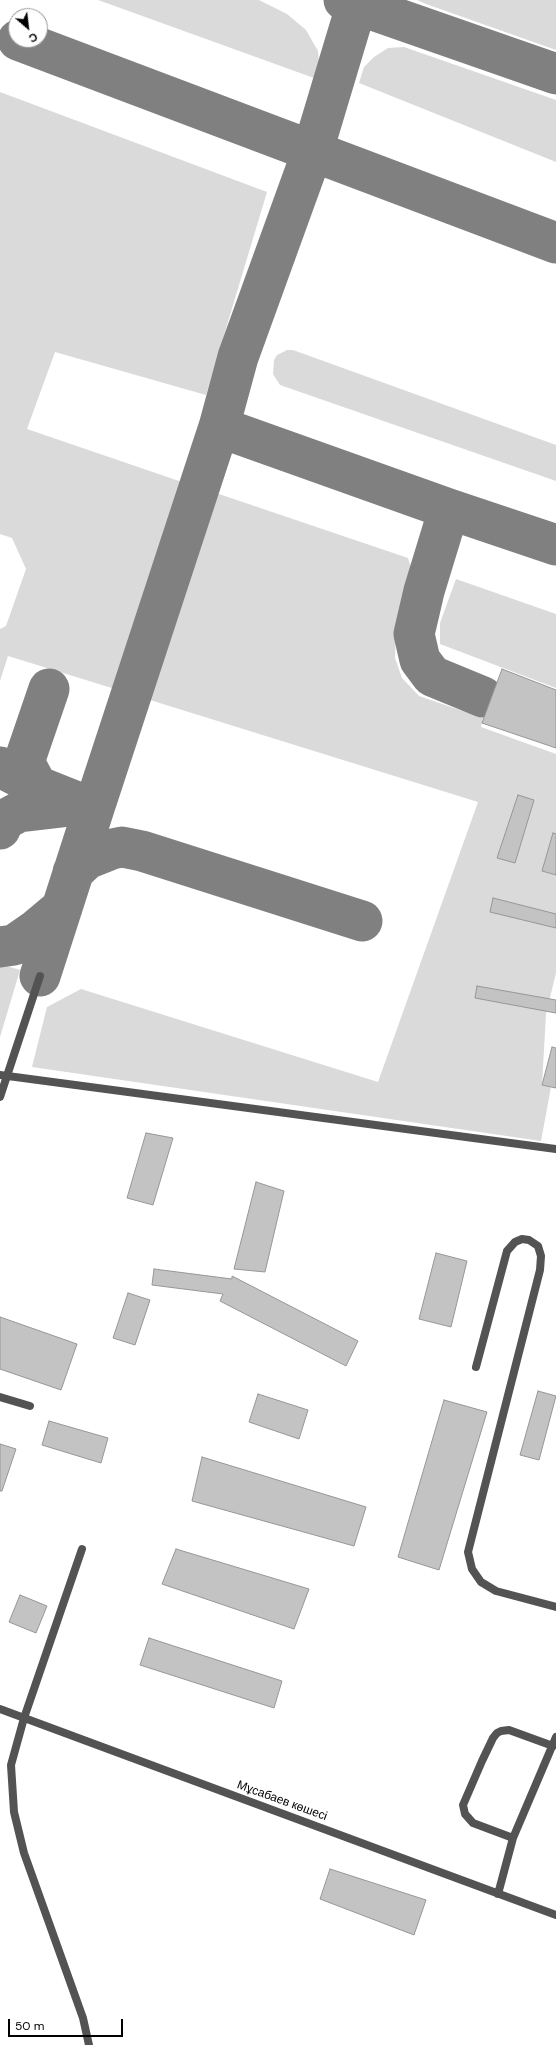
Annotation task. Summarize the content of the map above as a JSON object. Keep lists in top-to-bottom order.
{
  "streets": {
    "lane": ["Мұсабаев көшесі"]
  },
  "scale_bar": "50 m",
  "north": "bottom right"
}
